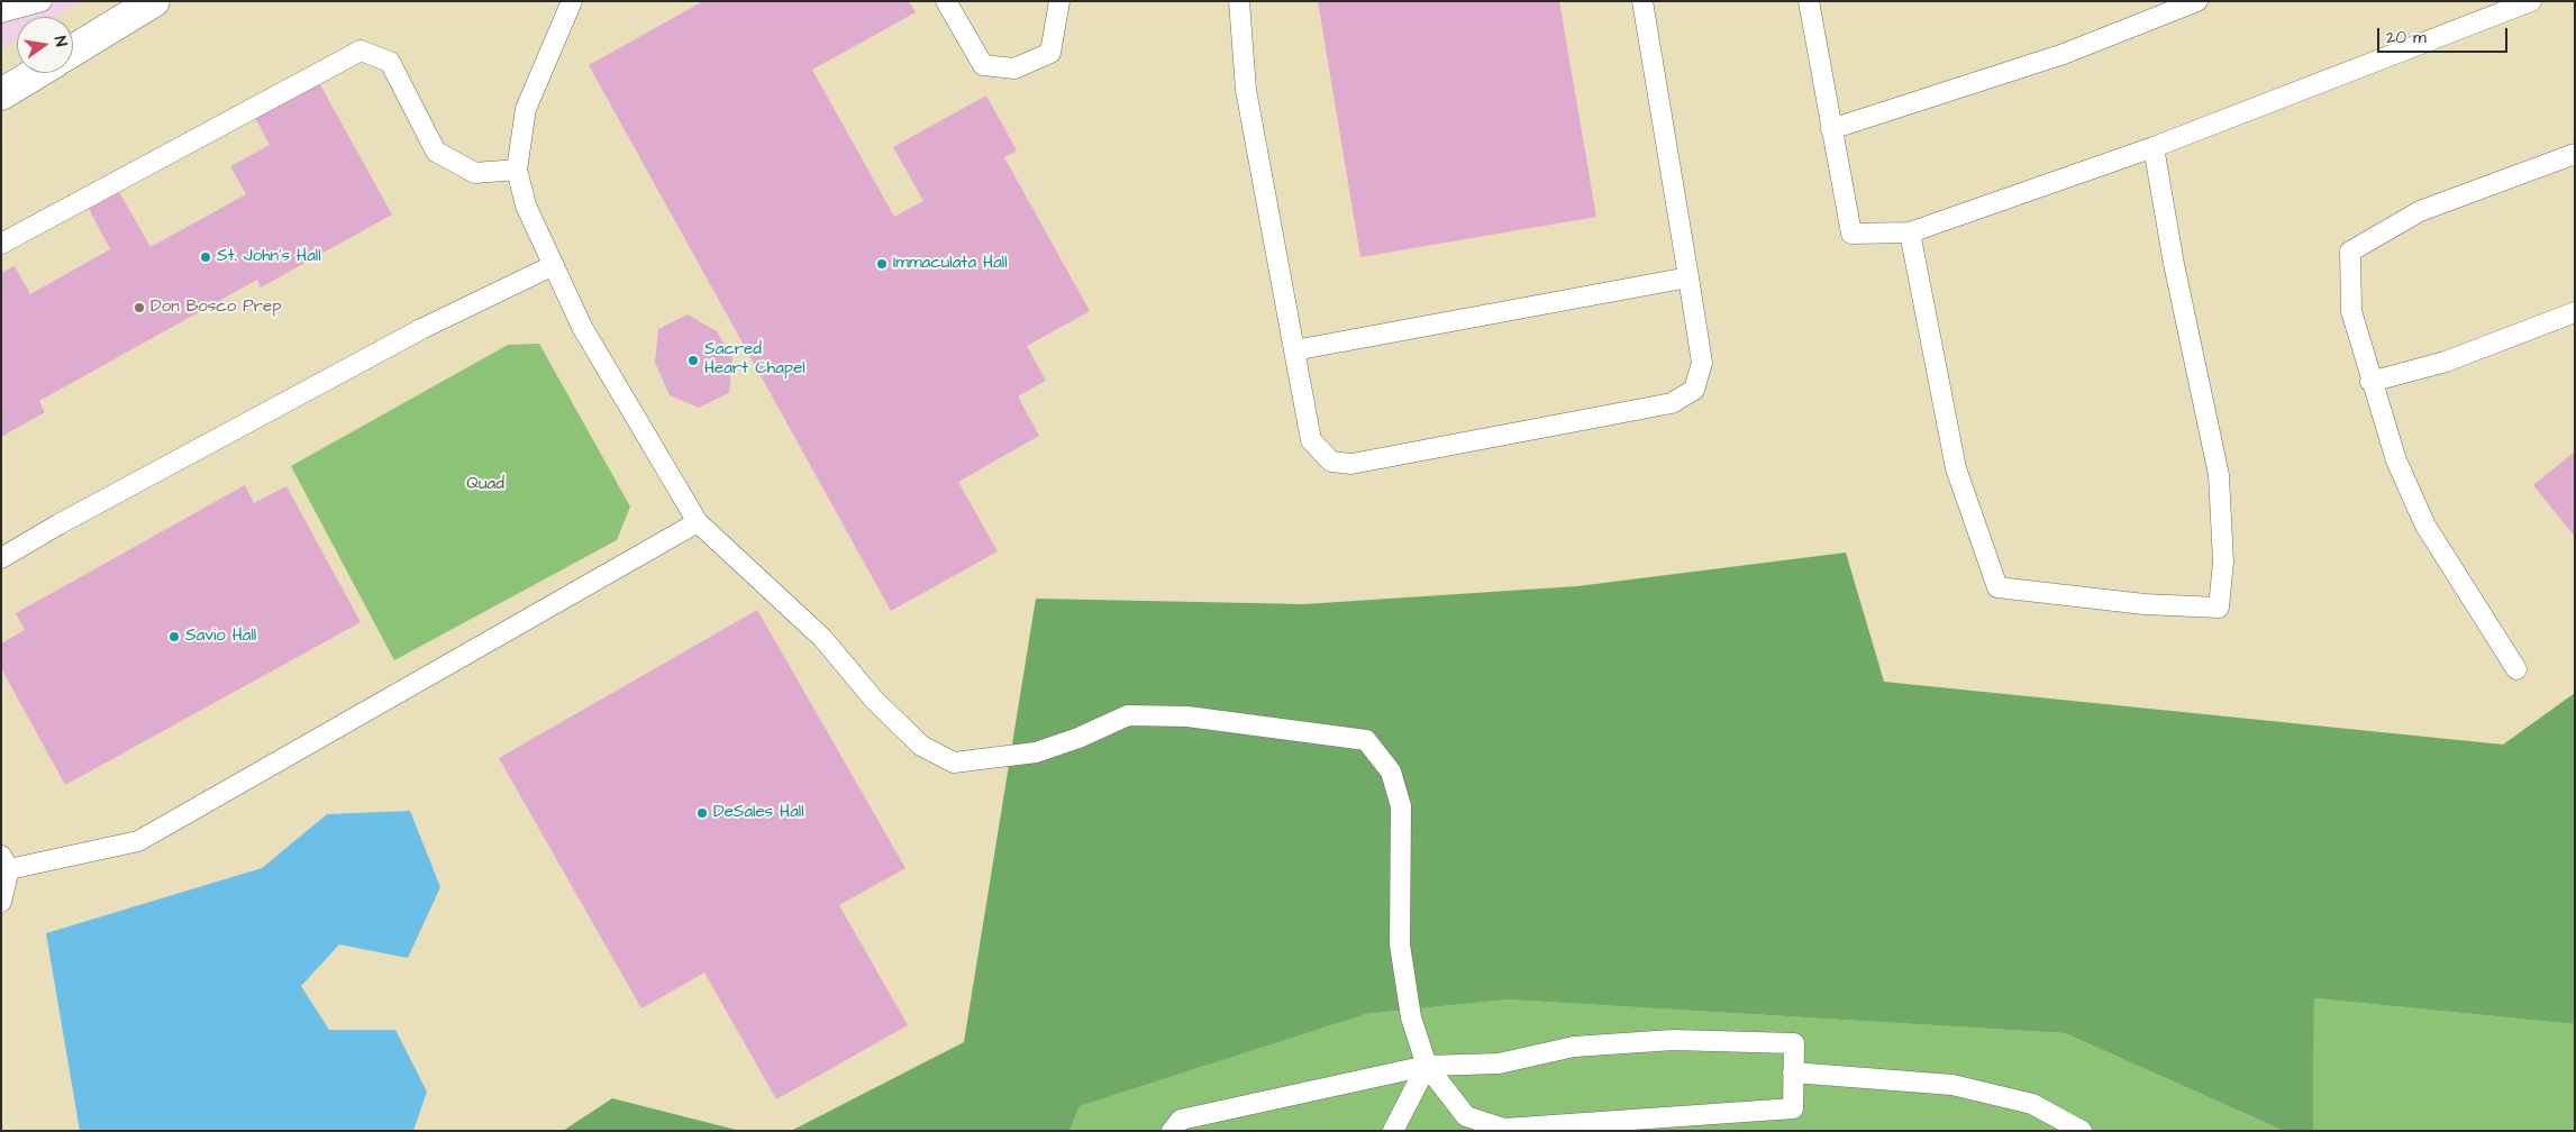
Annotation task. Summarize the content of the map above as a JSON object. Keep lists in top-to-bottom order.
{
  "parks": ["Quad"],
  "places": [
    "St. John’s Hall",
    "Immaculata Hall",
    "Don Bosco Prep",
    "Sacred Heart Chapel",
    "Savio Hall",
    "DeSales Hall"
  ],
  "scale_bar": "20 m",
  "north": "right"
}
